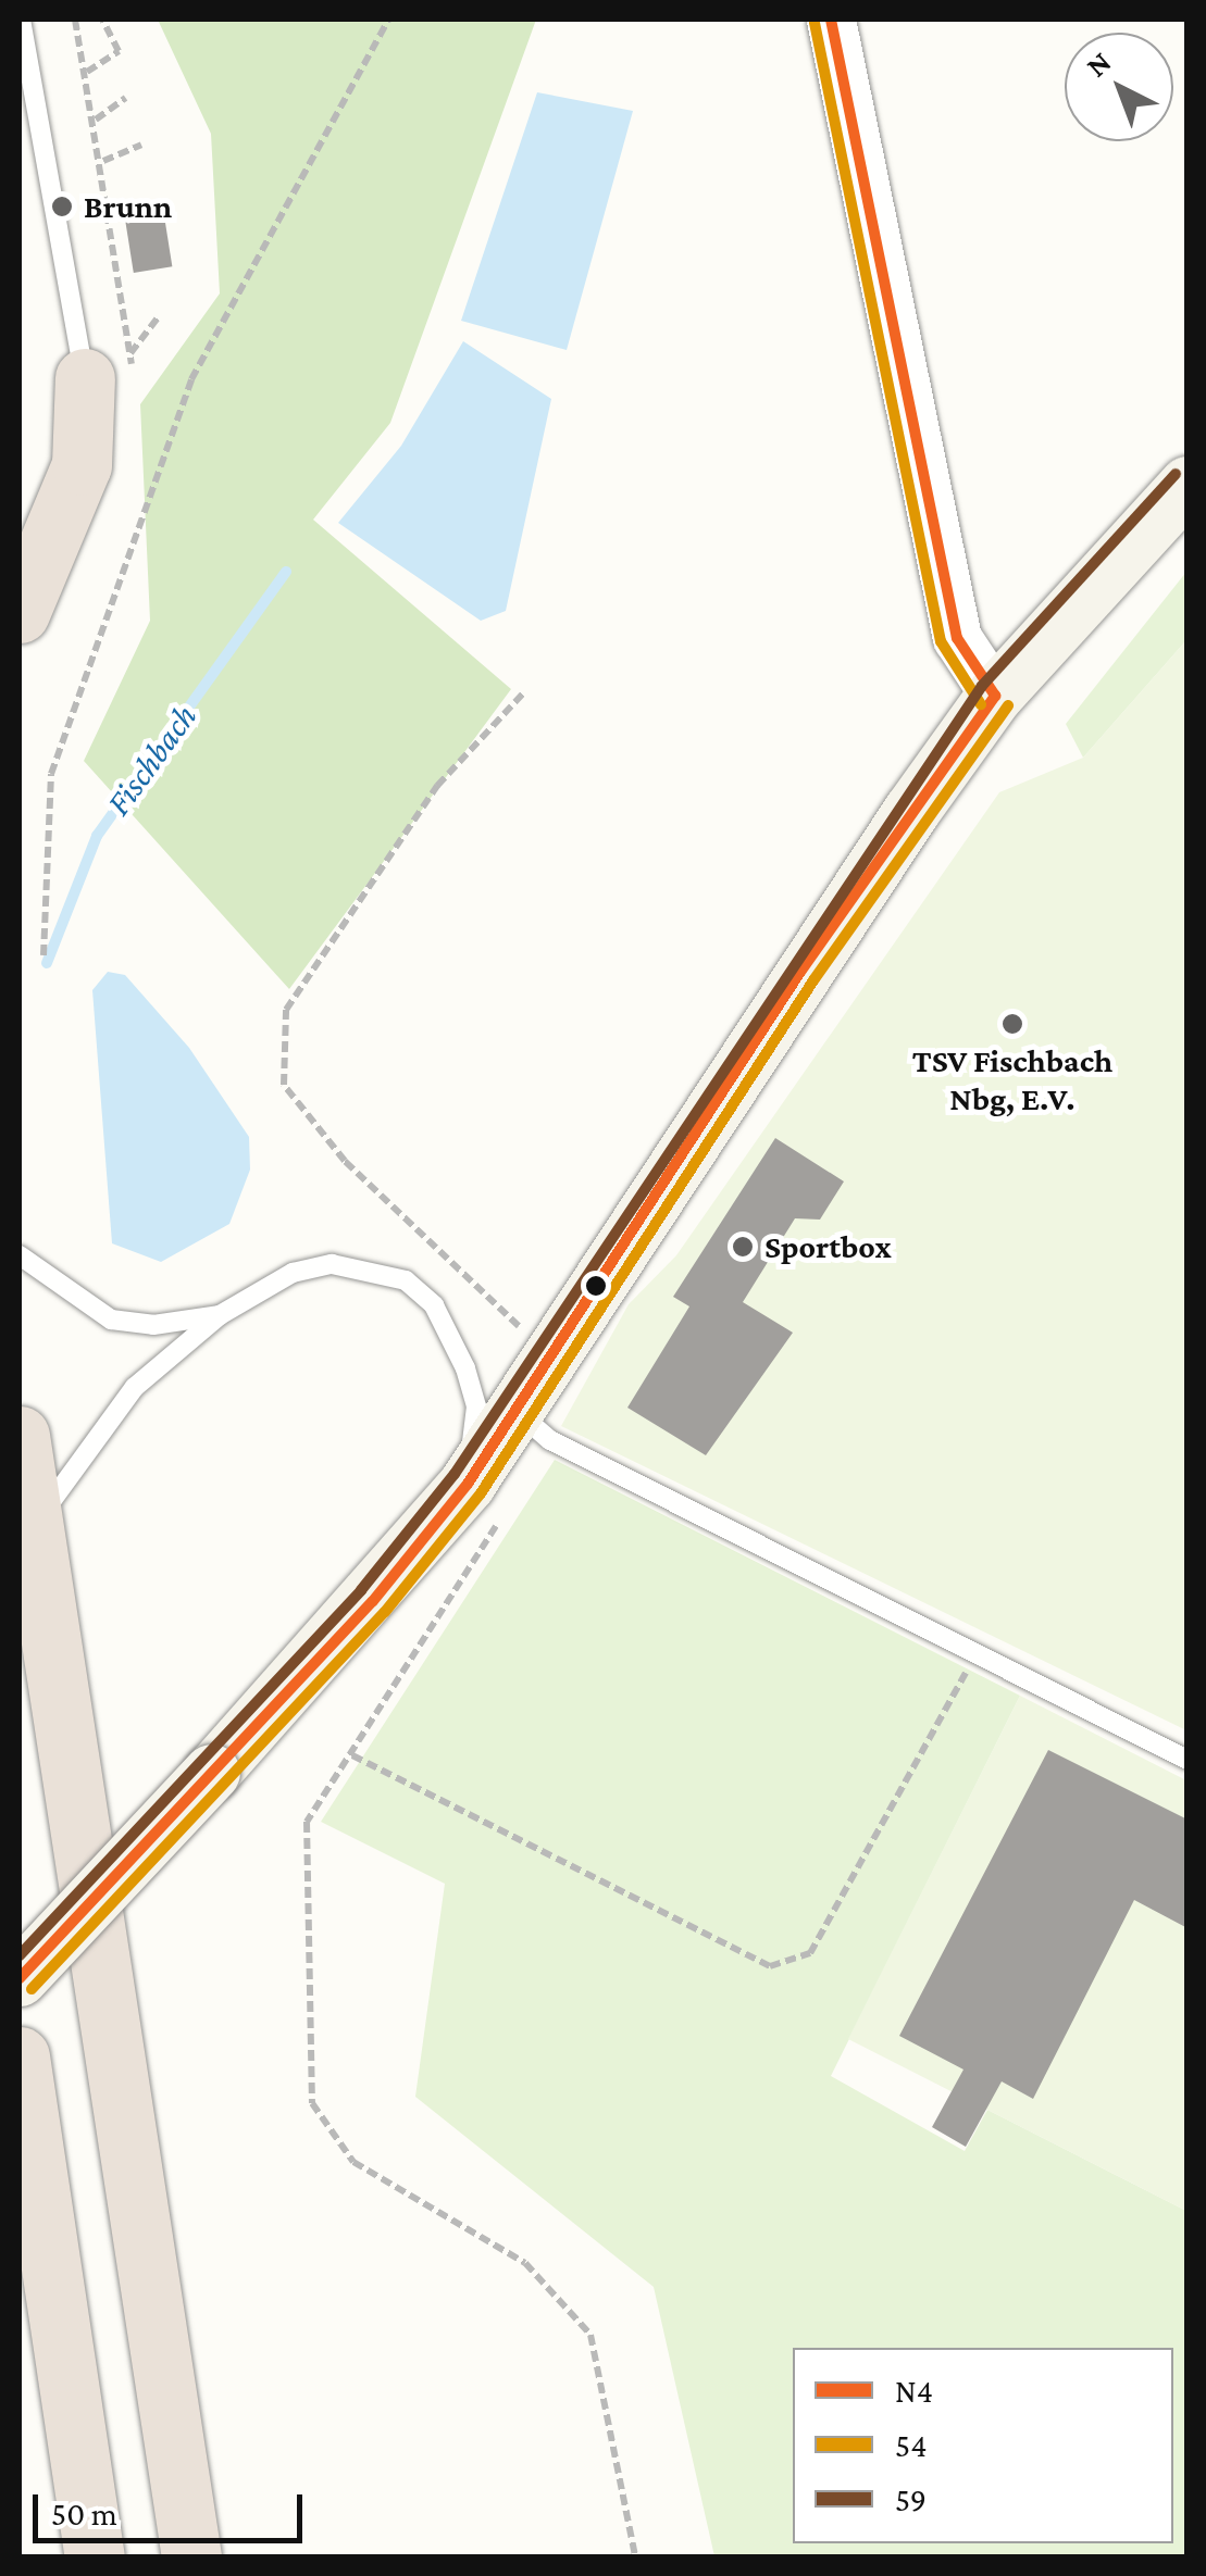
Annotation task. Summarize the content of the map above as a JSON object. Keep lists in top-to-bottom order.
{
  "water": ["Fischbach"],
  "places": ["Brunn", "TSV Fischbach Nbg, E.V.", "Sportbox"],
  "lines": ["transit line N4", "transit line 54", "transit line 59"],
  "legend": ["N4", "54", "59"],
  "scale_bar": "50 m",
  "north": "top left"
}
